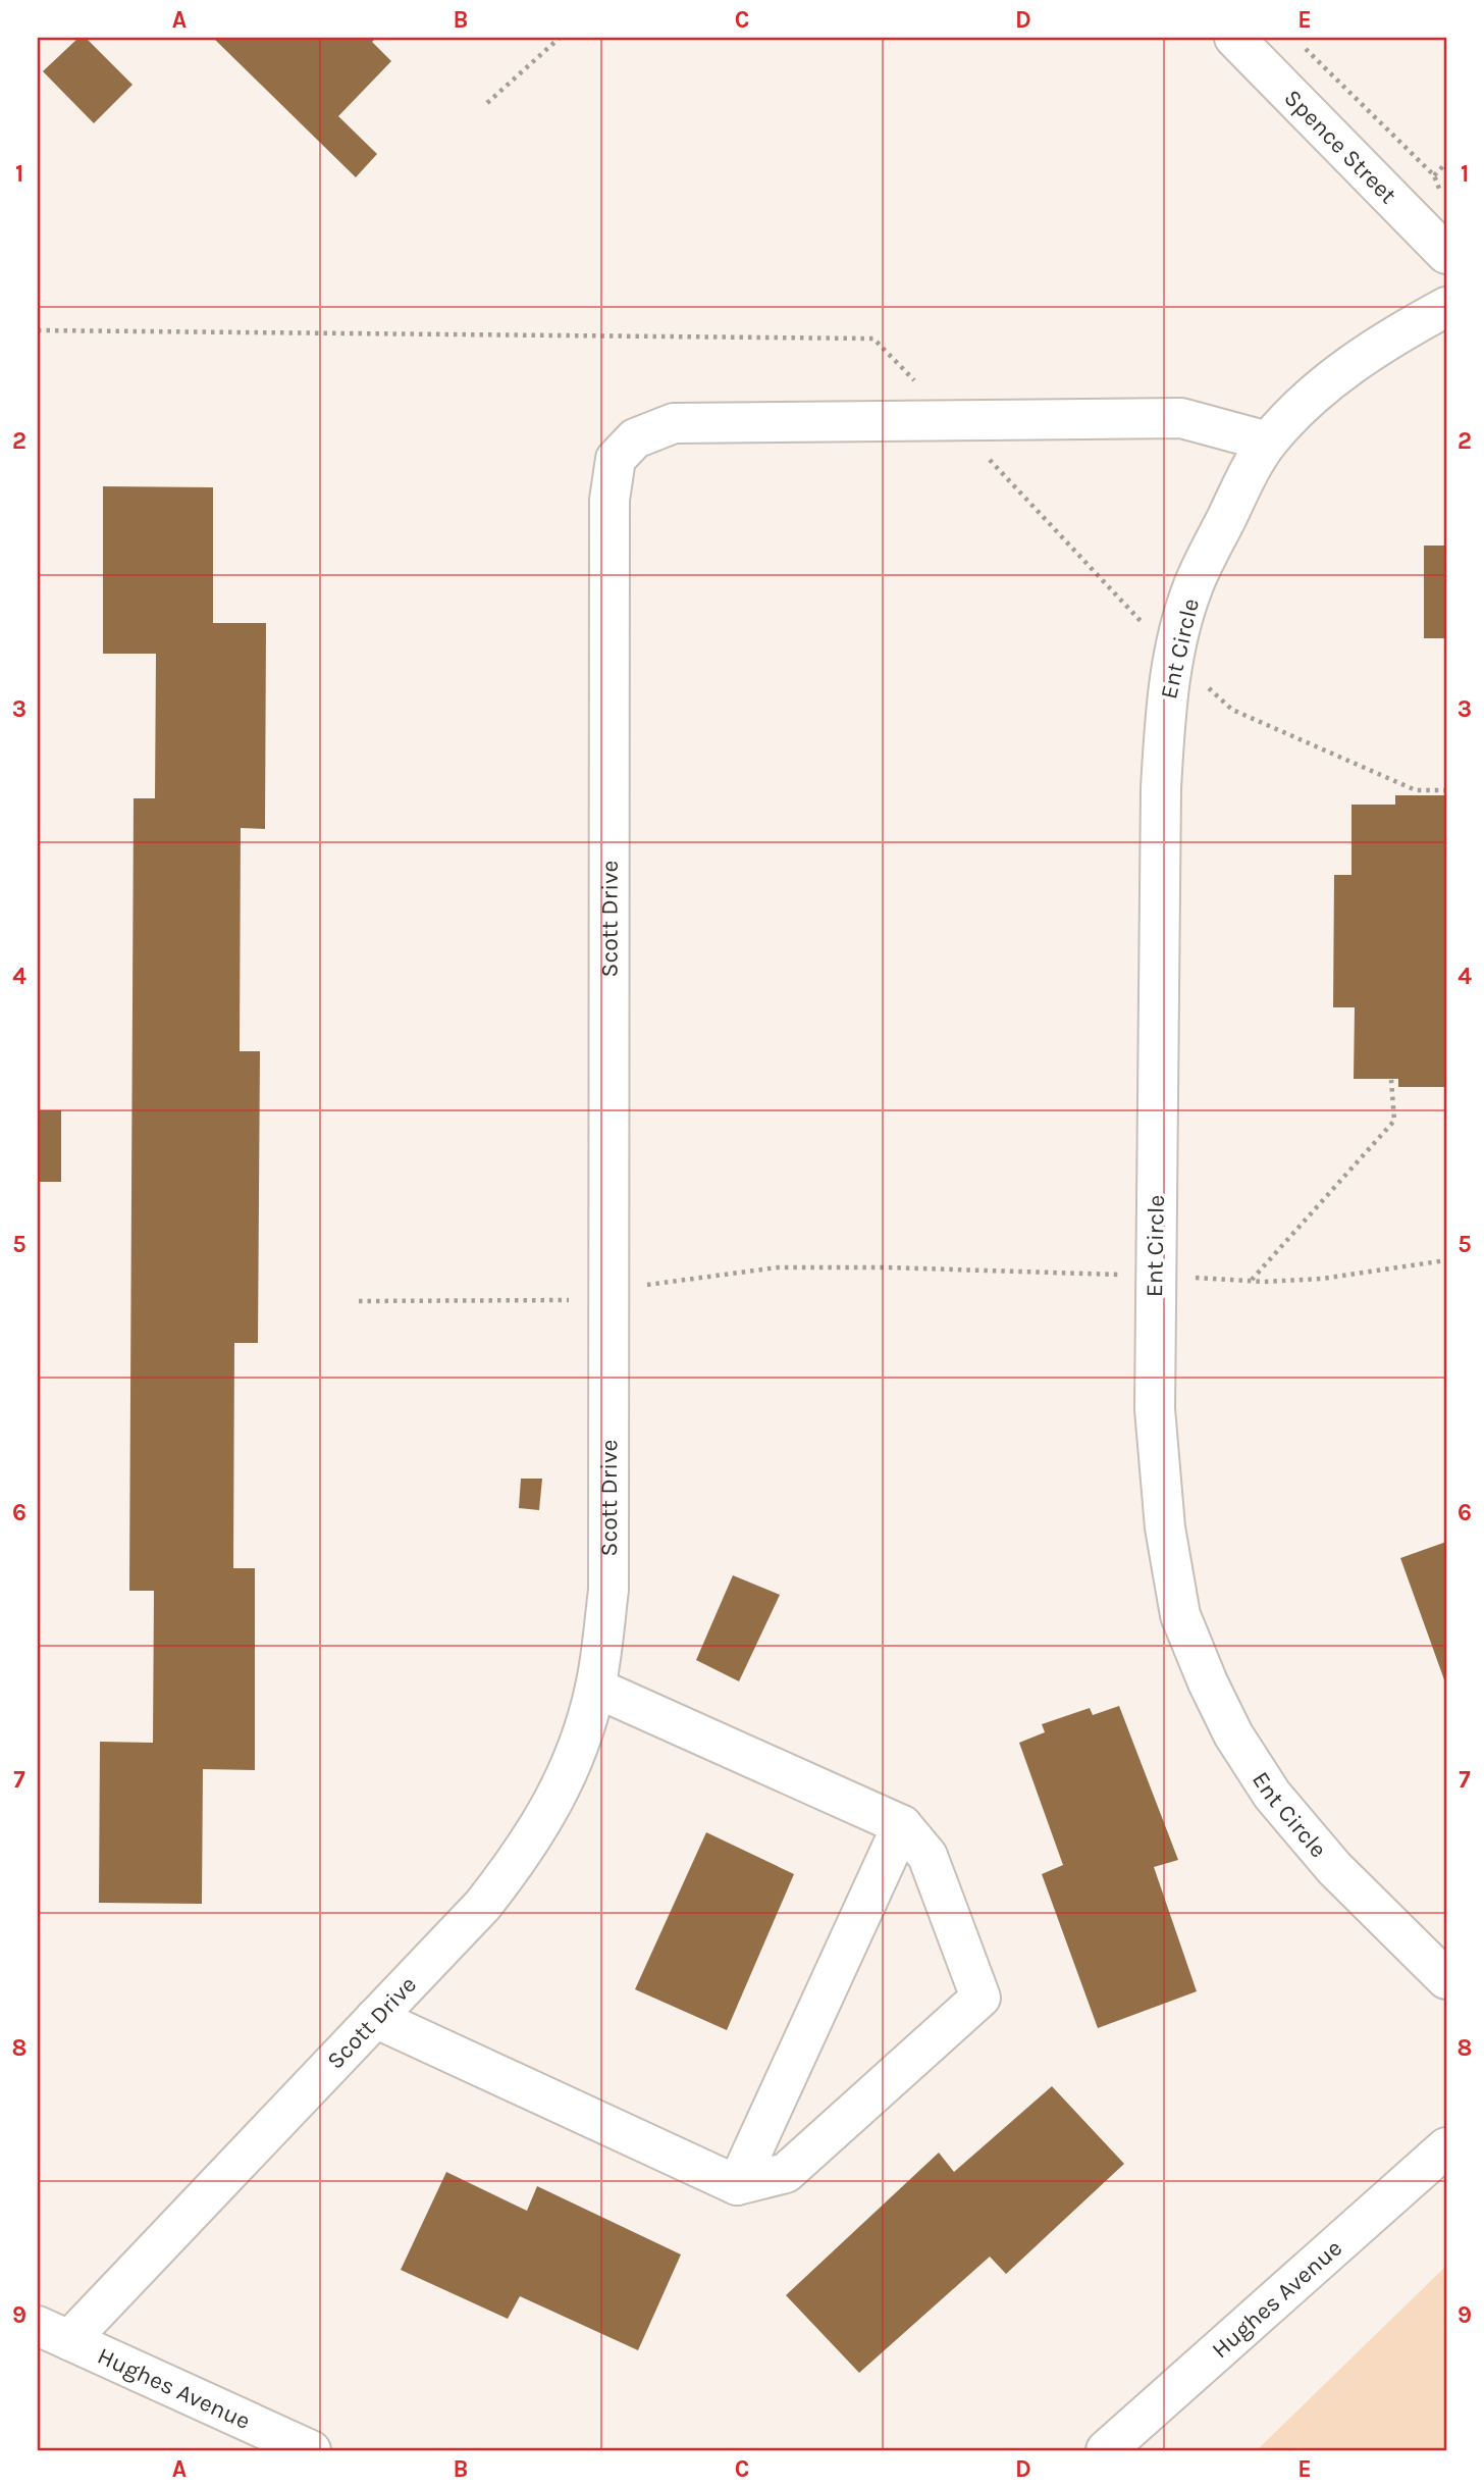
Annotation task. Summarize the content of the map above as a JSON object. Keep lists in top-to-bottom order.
{
  "streets": {
    "street": [
      "Spence Street",
      "Ent Circle",
      "Scott Drive",
      "Hughes Avenue"
    ]
  },
  "crossings": [
    ["Ent Circle", "Scott Drive"],
    ["Scott Drive", "Hughes Avenue"]
  ],
  "grid": {
    "columns": [
      "A",
      "B",
      "C",
      "D",
      "E"
    ],
    "rows": [
      "1",
      "2",
      "3",
      "4",
      "5",
      "6",
      "7",
      "8",
      "9"
    ]
  }
}
